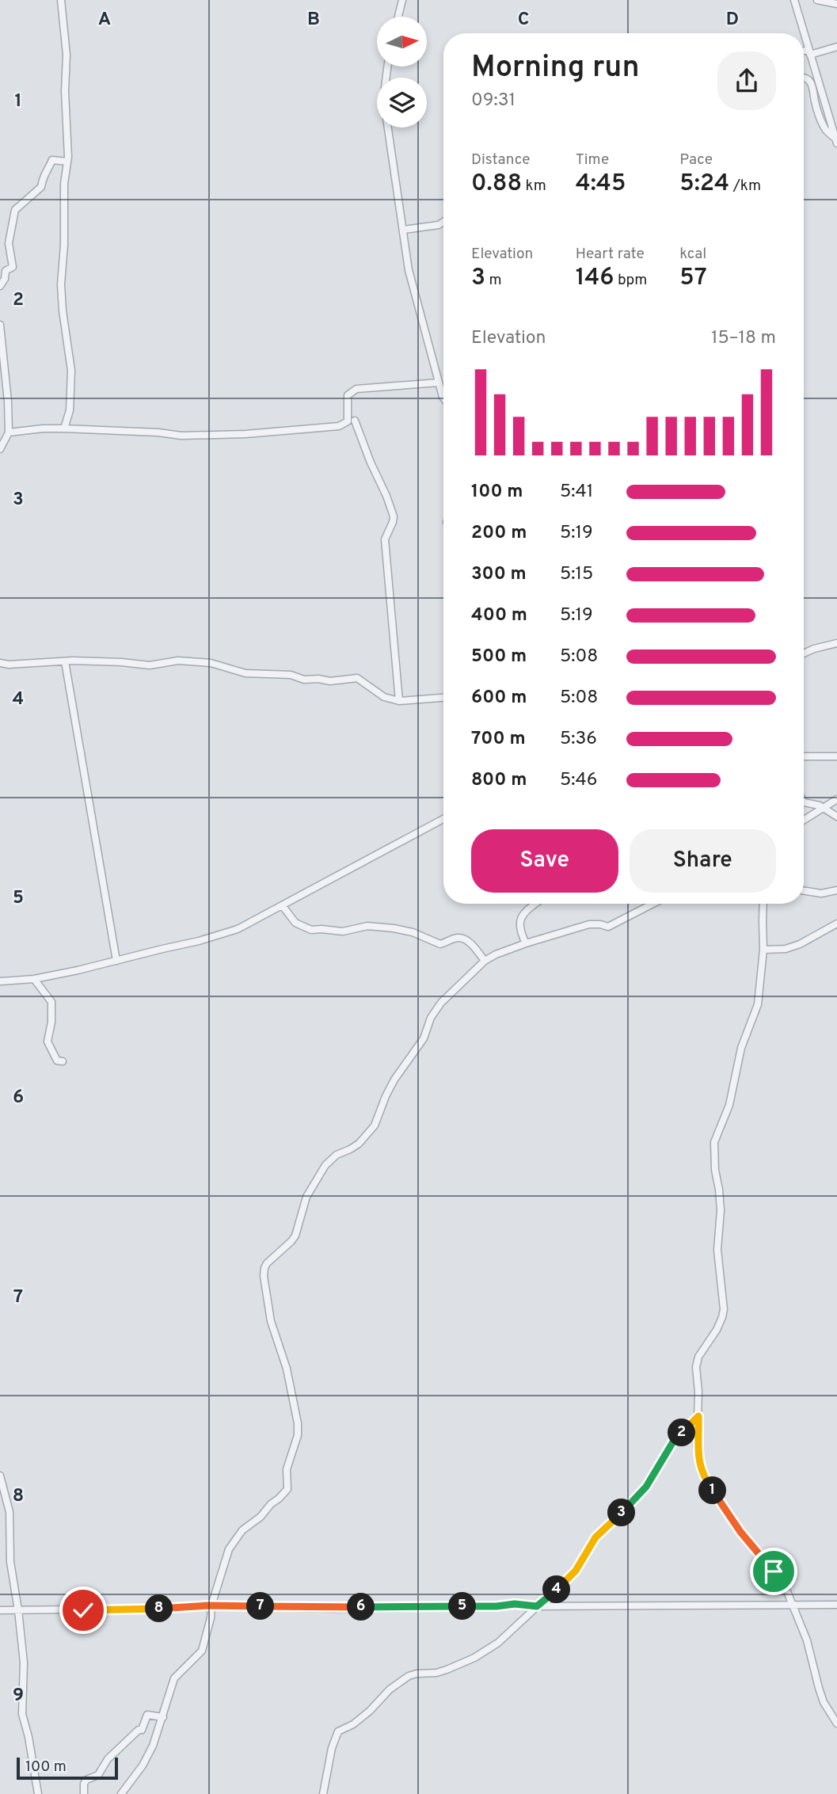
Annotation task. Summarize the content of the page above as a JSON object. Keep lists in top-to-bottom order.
{
  "scale_bar": "100 m",
  "north": "right",
  "page": {
    "heading": ["Morning run", "09:31"],
    "stats": [
      ["Distance", "0.88 km"],
      ["Time", "4:45"],
      ["Pace", "5:24 /km"],
      ["Elevation", "3 m"],
      ["Heart rate", "146 bpm"],
      ["kcal", "57"]
    ],
    "chart": ["Elevation", "15–18 m"],
    "list": [
      {
        "name": "100 m",
        "note": "5:41"
      },
      {
        "name": "200 m",
        "note": "5:19"
      },
      {
        "name": "300 m",
        "note": "5:15"
      },
      {
        "name": "400 m",
        "note": "5:19"
      },
      {
        "name": "500 m",
        "note": "5:08"
      },
      {
        "name": "600 m",
        "note": "5:08"
      },
      {
        "name": "700 m",
        "note": "5:36"
      },
      {
        "name": "800 m",
        "note": "5:46"
      }
    ],
    "buttons": ["Save", "Share"],
    "pins": [
      "2",
      "1",
      "3",
      "4",
      "5",
      "7",
      "6",
      "8"
    ],
    "scale": "100 m"
  },
  "grid": {
    "columns": [
      "A",
      "B",
      "C",
      "D"
    ],
    "rows": [
      "1",
      "2",
      "3",
      "4",
      "5",
      "6",
      "7",
      "8",
      "9"
    ]
  }
}
